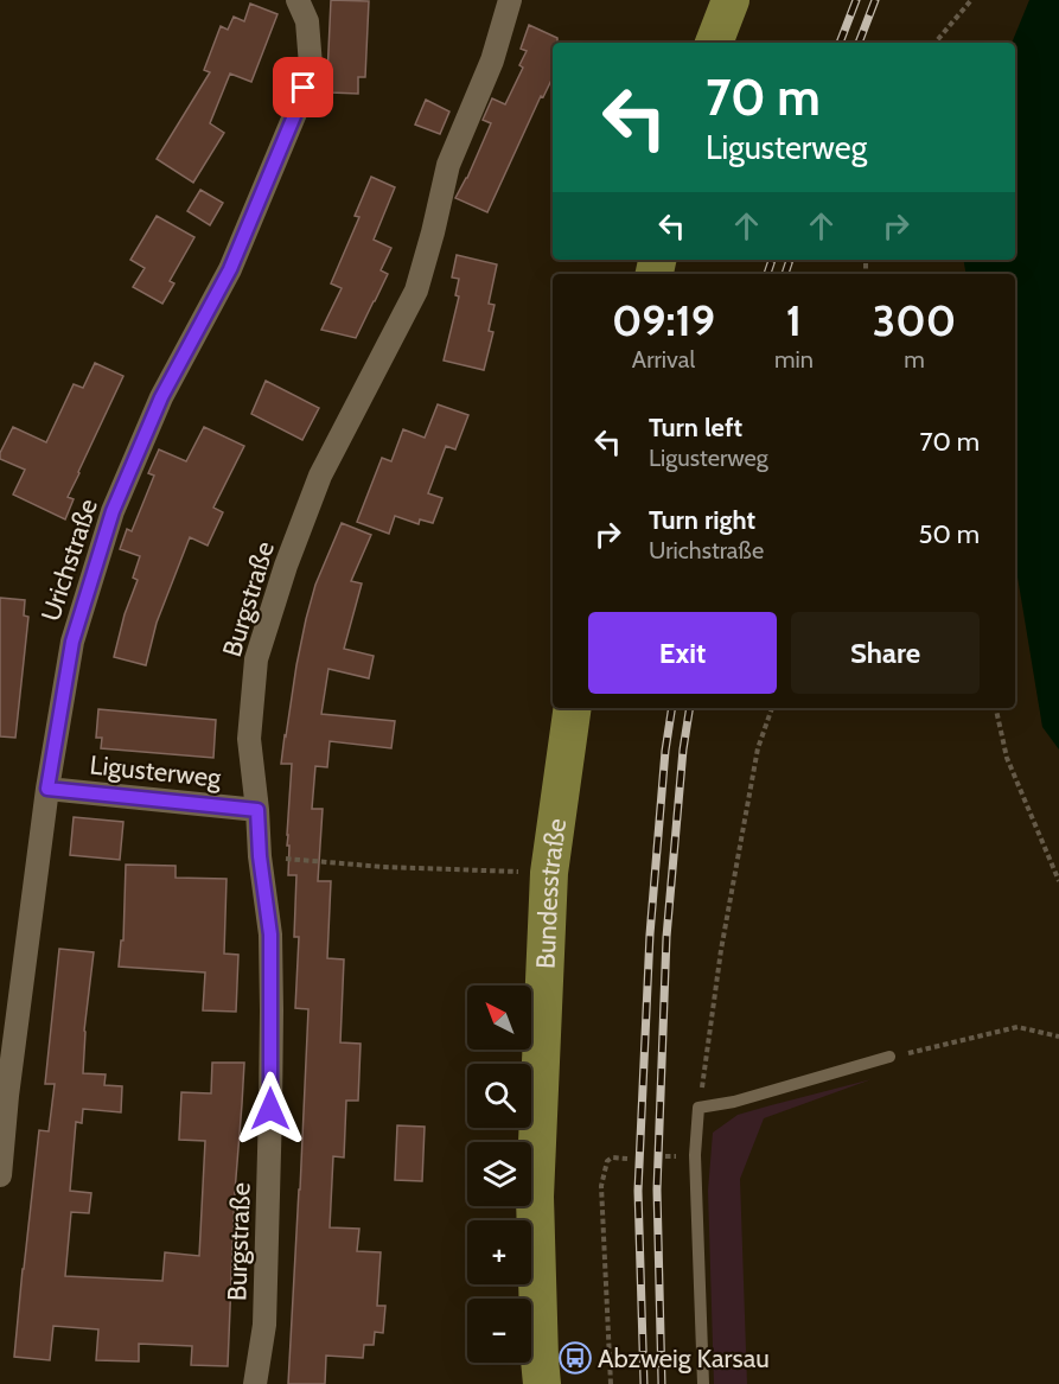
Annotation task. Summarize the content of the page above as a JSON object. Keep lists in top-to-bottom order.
{
  "streets": {
    "main road": ["Bundesstraße"],
    "street": ["Urichstraße", "Burgstraße", "Ligusterweg"]
  },
  "crossings": [
    ["Urichstraße", "Ligusterweg"],
    ["Burgstraße", "Ligusterweg"]
  ],
  "places": {
    "bus stop": ["Abzweig Karsau"]
  },
  "north": "top left",
  "page": {
    "turn": ["70 m", "Ligusterweg"],
    "eta": [
      "09:19",
      "Arrival",
      "1",
      "min",
      "300",
      "m"
    ],
    "list": [
      {
        "name": "Turn left",
        "note": "Ligusterweg",
        "value": "70 m"
      },
      {
        "name": "Turn right",
        "note": "Urichstraße",
        "value": "50 m"
      }
    ],
    "buttons": ["Exit", "Share"],
    "map_buttons": ["+", "−"]
  }
}
